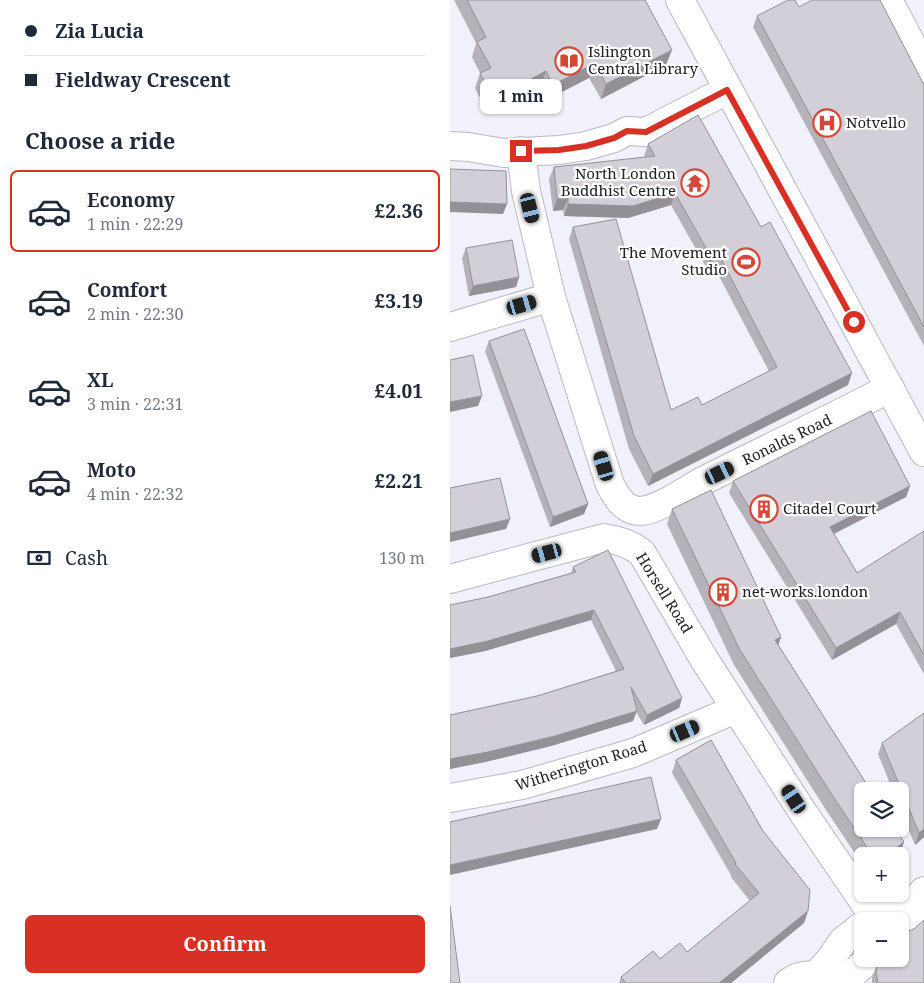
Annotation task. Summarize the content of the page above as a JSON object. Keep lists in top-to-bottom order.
{
  "streets": {
    "main road": ["Ronalds Road", "Horsell Road", "Witherington Road"]
  },
  "crossings": [
    ["Ronalds Road", "Horsell Road"],
    ["Horsell Road", "Witherington Road"]
  ],
  "places": {
    "library": ["Islington Central Library"],
    "hospital": ["Notvello"],
    "temple": ["North London Buddhist Centre"],
    "sports": ["The Movement Studio"],
    "building": ["Citadel Court", "net-works.london"]
  },
  "page": {
    "banner": ["Zia Lucia", "Fieldway Crescent"],
    "bubble": "1 min",
    "heading": "Choose a ride",
    "list": [
      {
        "name": "Economy",
        "note": "1 min · 22:29",
        "value": "£2.36"
      },
      {
        "name": "Comfort",
        "note": "2 min · 22:30",
        "value": "£3.19"
      },
      {
        "name": "XL",
        "note": "3 min · 22:31",
        "value": "£4.01"
      },
      {
        "name": "Moto",
        "note": "4 min · 22:32",
        "value": "£2.21"
      }
    ],
    "pay": ["Cash", "130 m"],
    "map_buttons": ["+", "−"],
    "buttons": "Confirm"
  }
}
